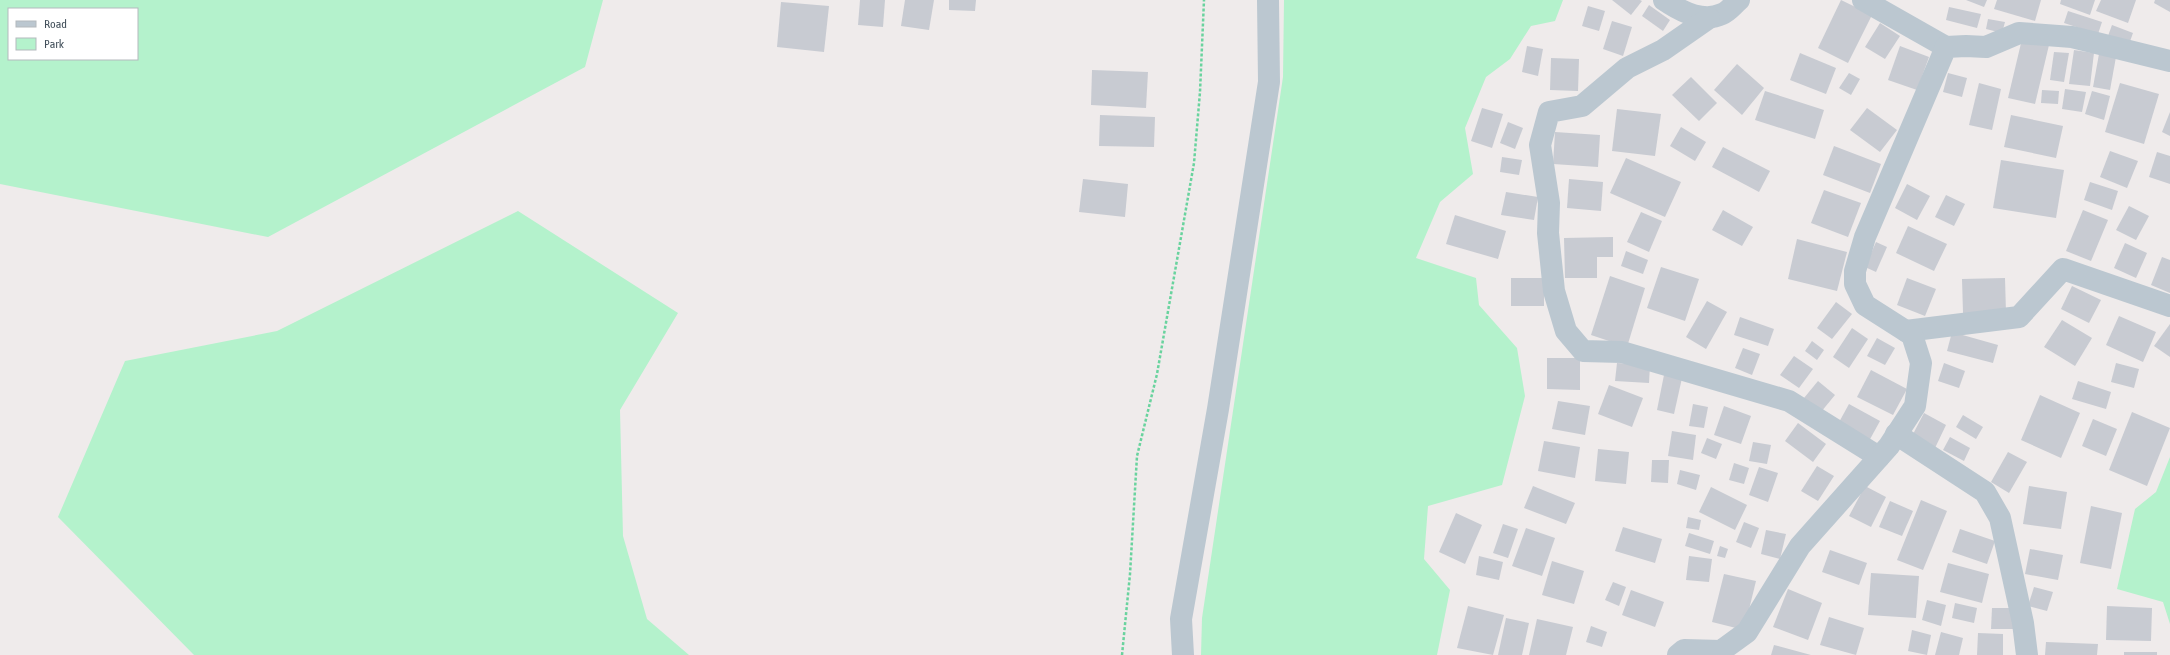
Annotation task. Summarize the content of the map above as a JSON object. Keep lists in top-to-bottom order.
{
  "legend": ["Road", "Park"]
}
